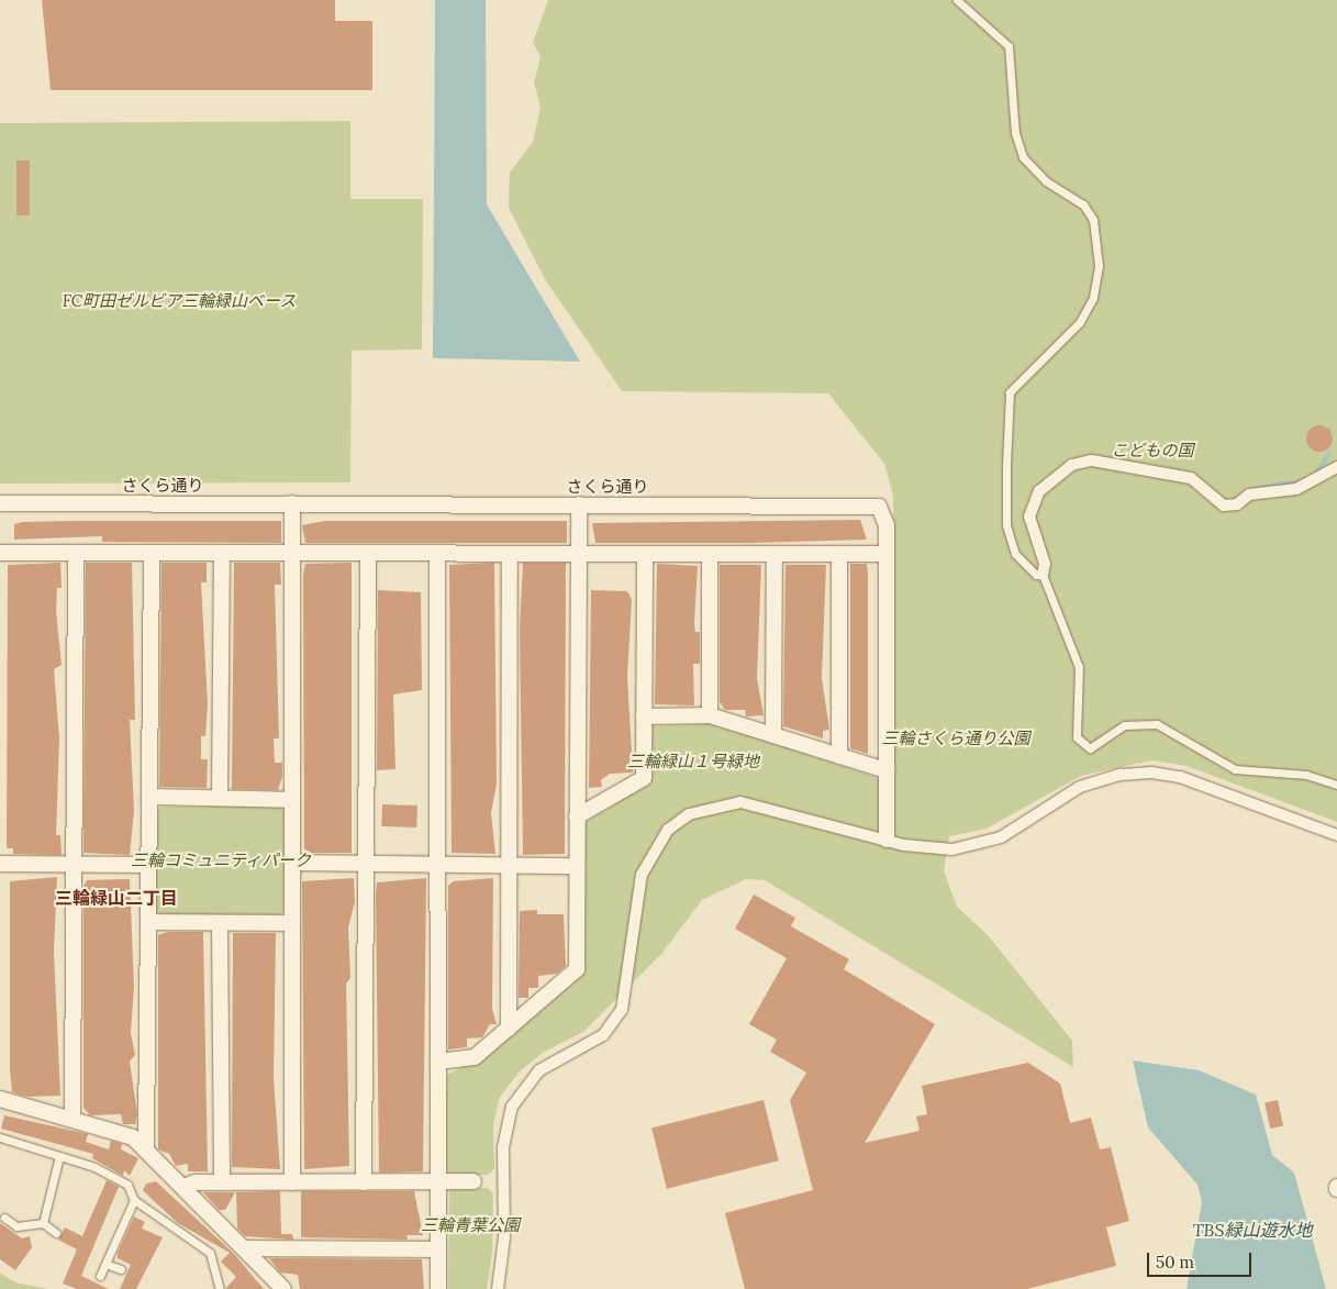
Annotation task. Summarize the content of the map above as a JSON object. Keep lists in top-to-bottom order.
{
  "streets": {
    "street": ["さくら通り"]
  },
  "districts": ["三輪緑山二丁目"],
  "water": ["TBS緑山遊水地"],
  "parks": [
    "FC町田ゼルビア三輪緑山ベース",
    "こどもの国",
    "三輪さくら通り公園",
    "三輪緑山１号緑地",
    "三輪コミュニティパーク",
    "三輪青葉公園"
  ],
  "scale_bar": "50 m"
}
